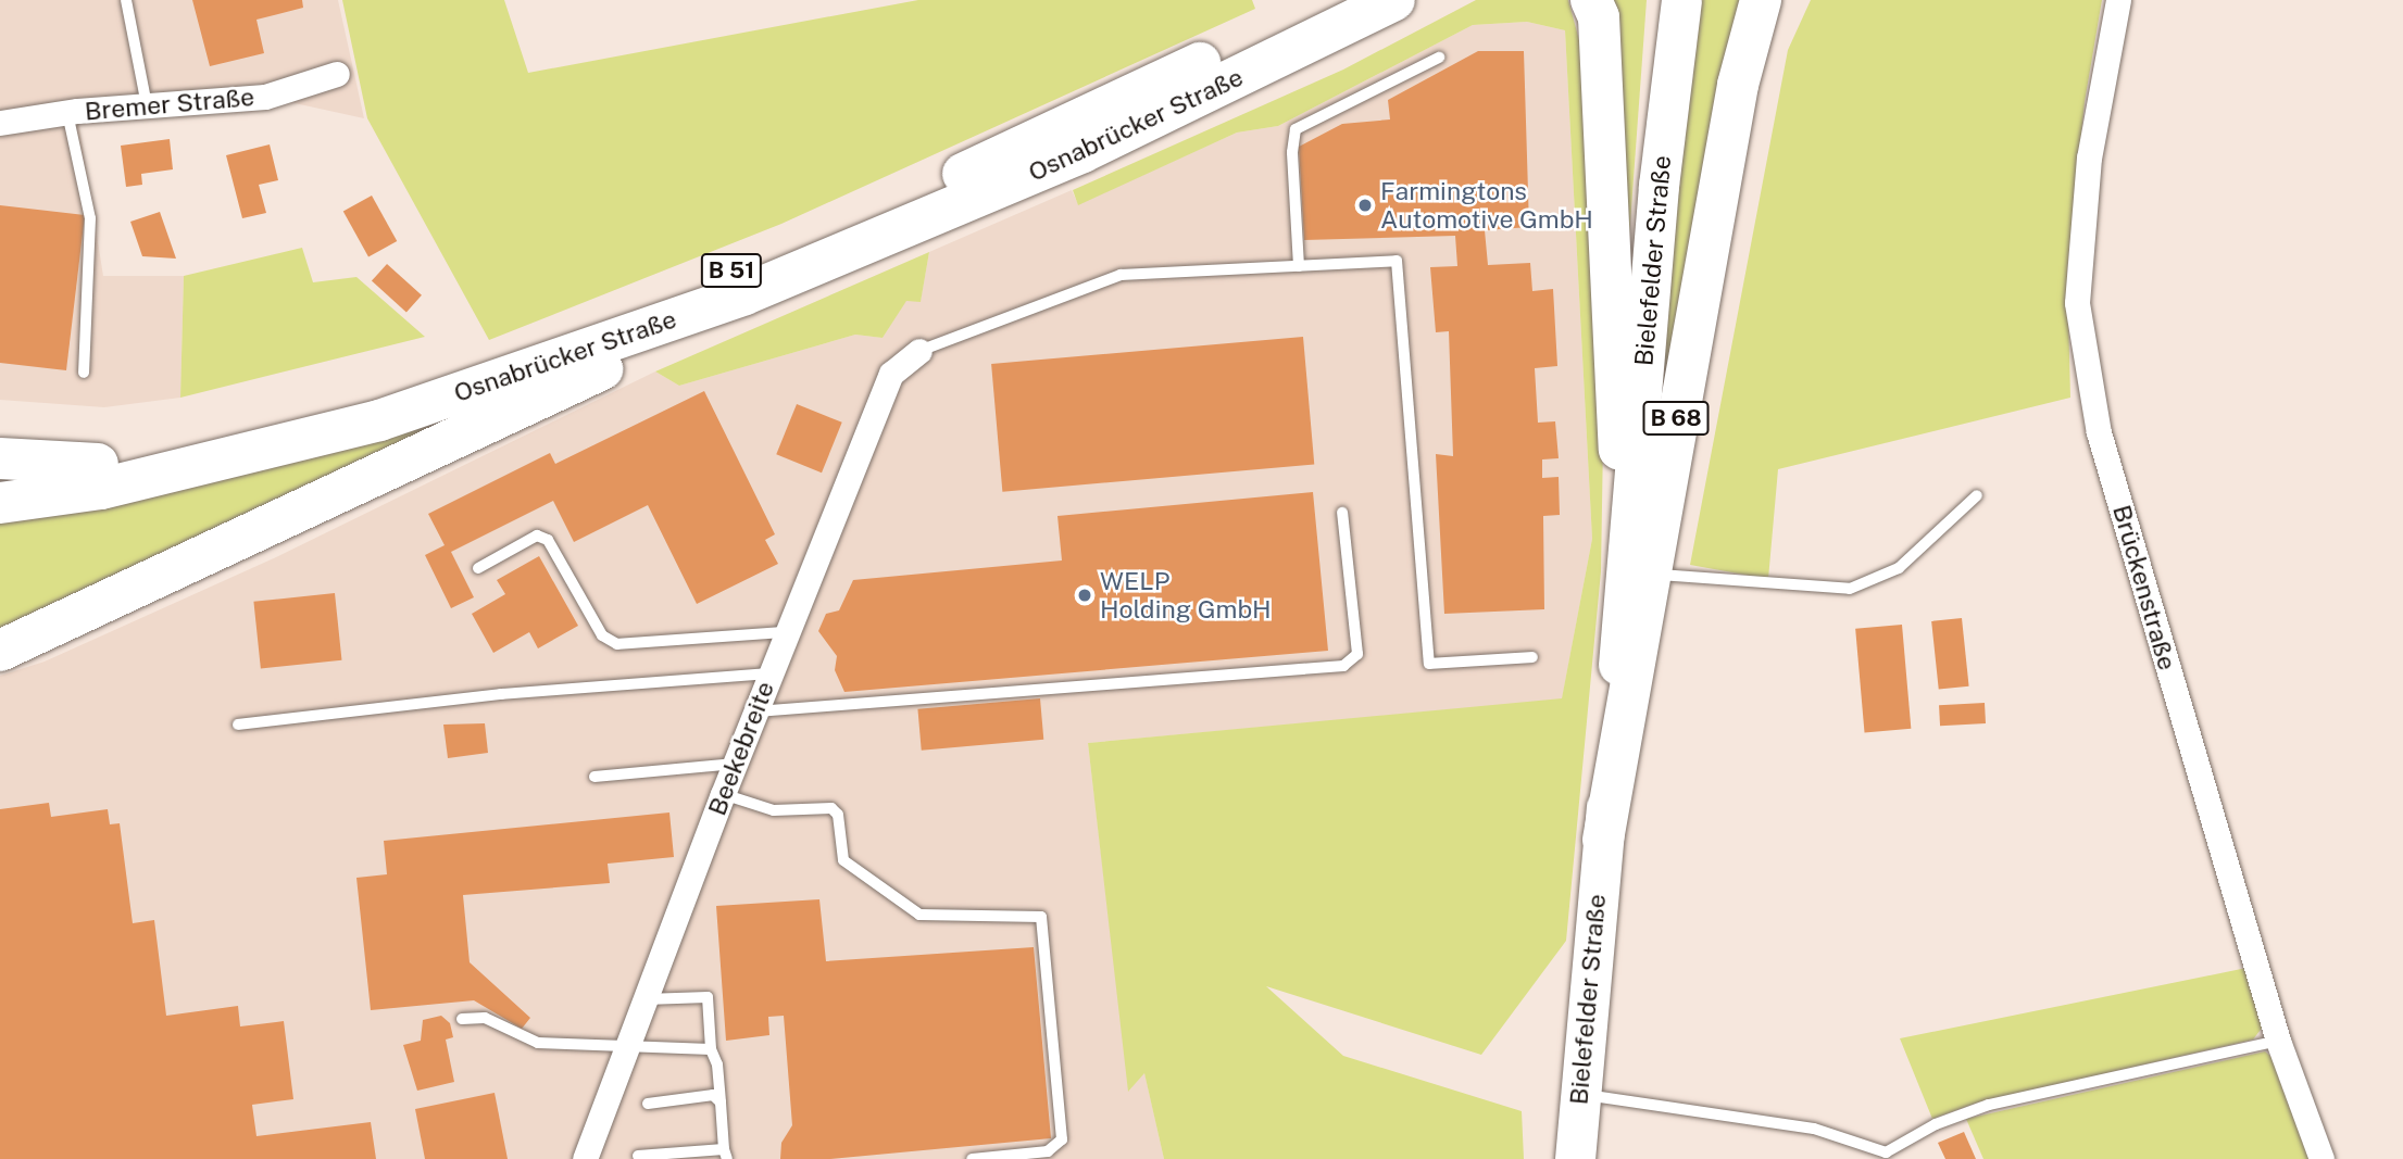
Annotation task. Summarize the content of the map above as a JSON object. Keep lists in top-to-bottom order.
{
  "streets": {
    "highway": ["Osnabrücker Straße", "B 51", "B 68"],
    "main road": ["Bielefelder Straße"],
    "street": ["Bremer Straße", "Brückenstraße", "Beekebreite"]
  },
  "crossings": [
    ["Bielefelder Straße", "B 68"]
  ],
  "places": ["Farmingtons Automotive GmbH", "WELP Holding GmbH"]
}
